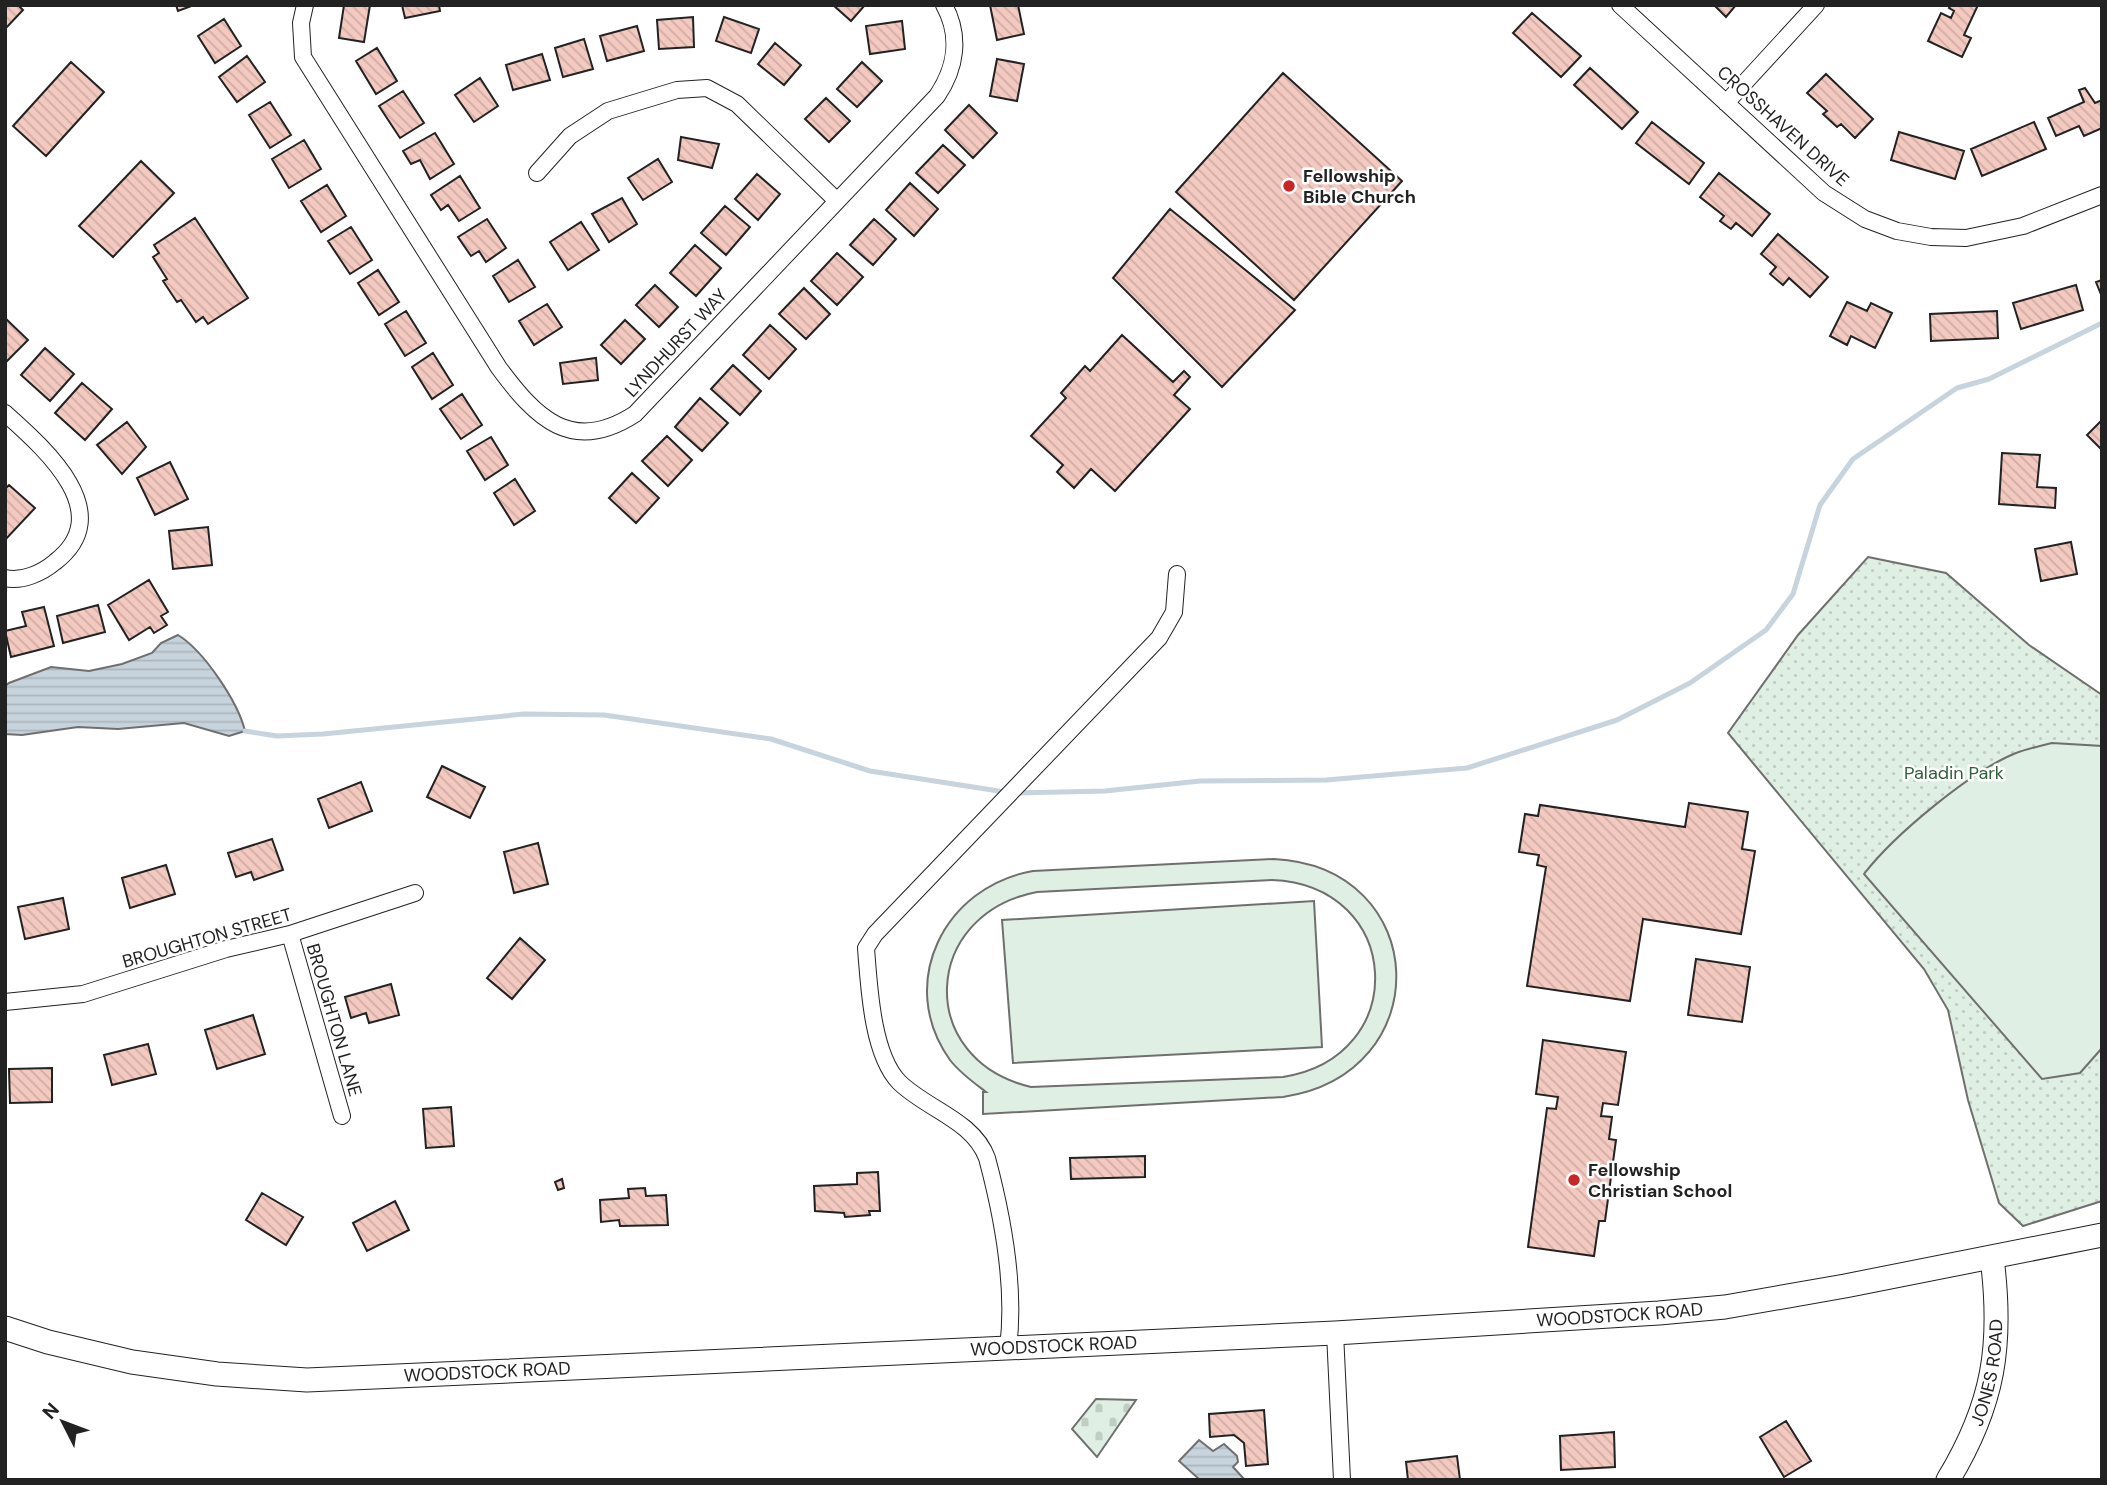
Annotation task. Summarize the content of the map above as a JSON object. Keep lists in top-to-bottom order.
{
  "streets": {
    "street": [
      "CROSSHAVEN DRIVE",
      "LYNDHURST WAY",
      "BROUGHTON STREET",
      "BROUGHTON LANE",
      "WOODSTOCK ROAD",
      "JONES ROAD"
    ]
  },
  "crossings": [
    ["BROUGHTON STREET", "BROUGHTON LANE"],
    ["WOODSTOCK ROAD", "JONES ROAD"]
  ],
  "parks": ["Paladin Park"],
  "places": ["Fellowship Bible Church", "Fellowship Christian School"],
  "north": "top left"
}
